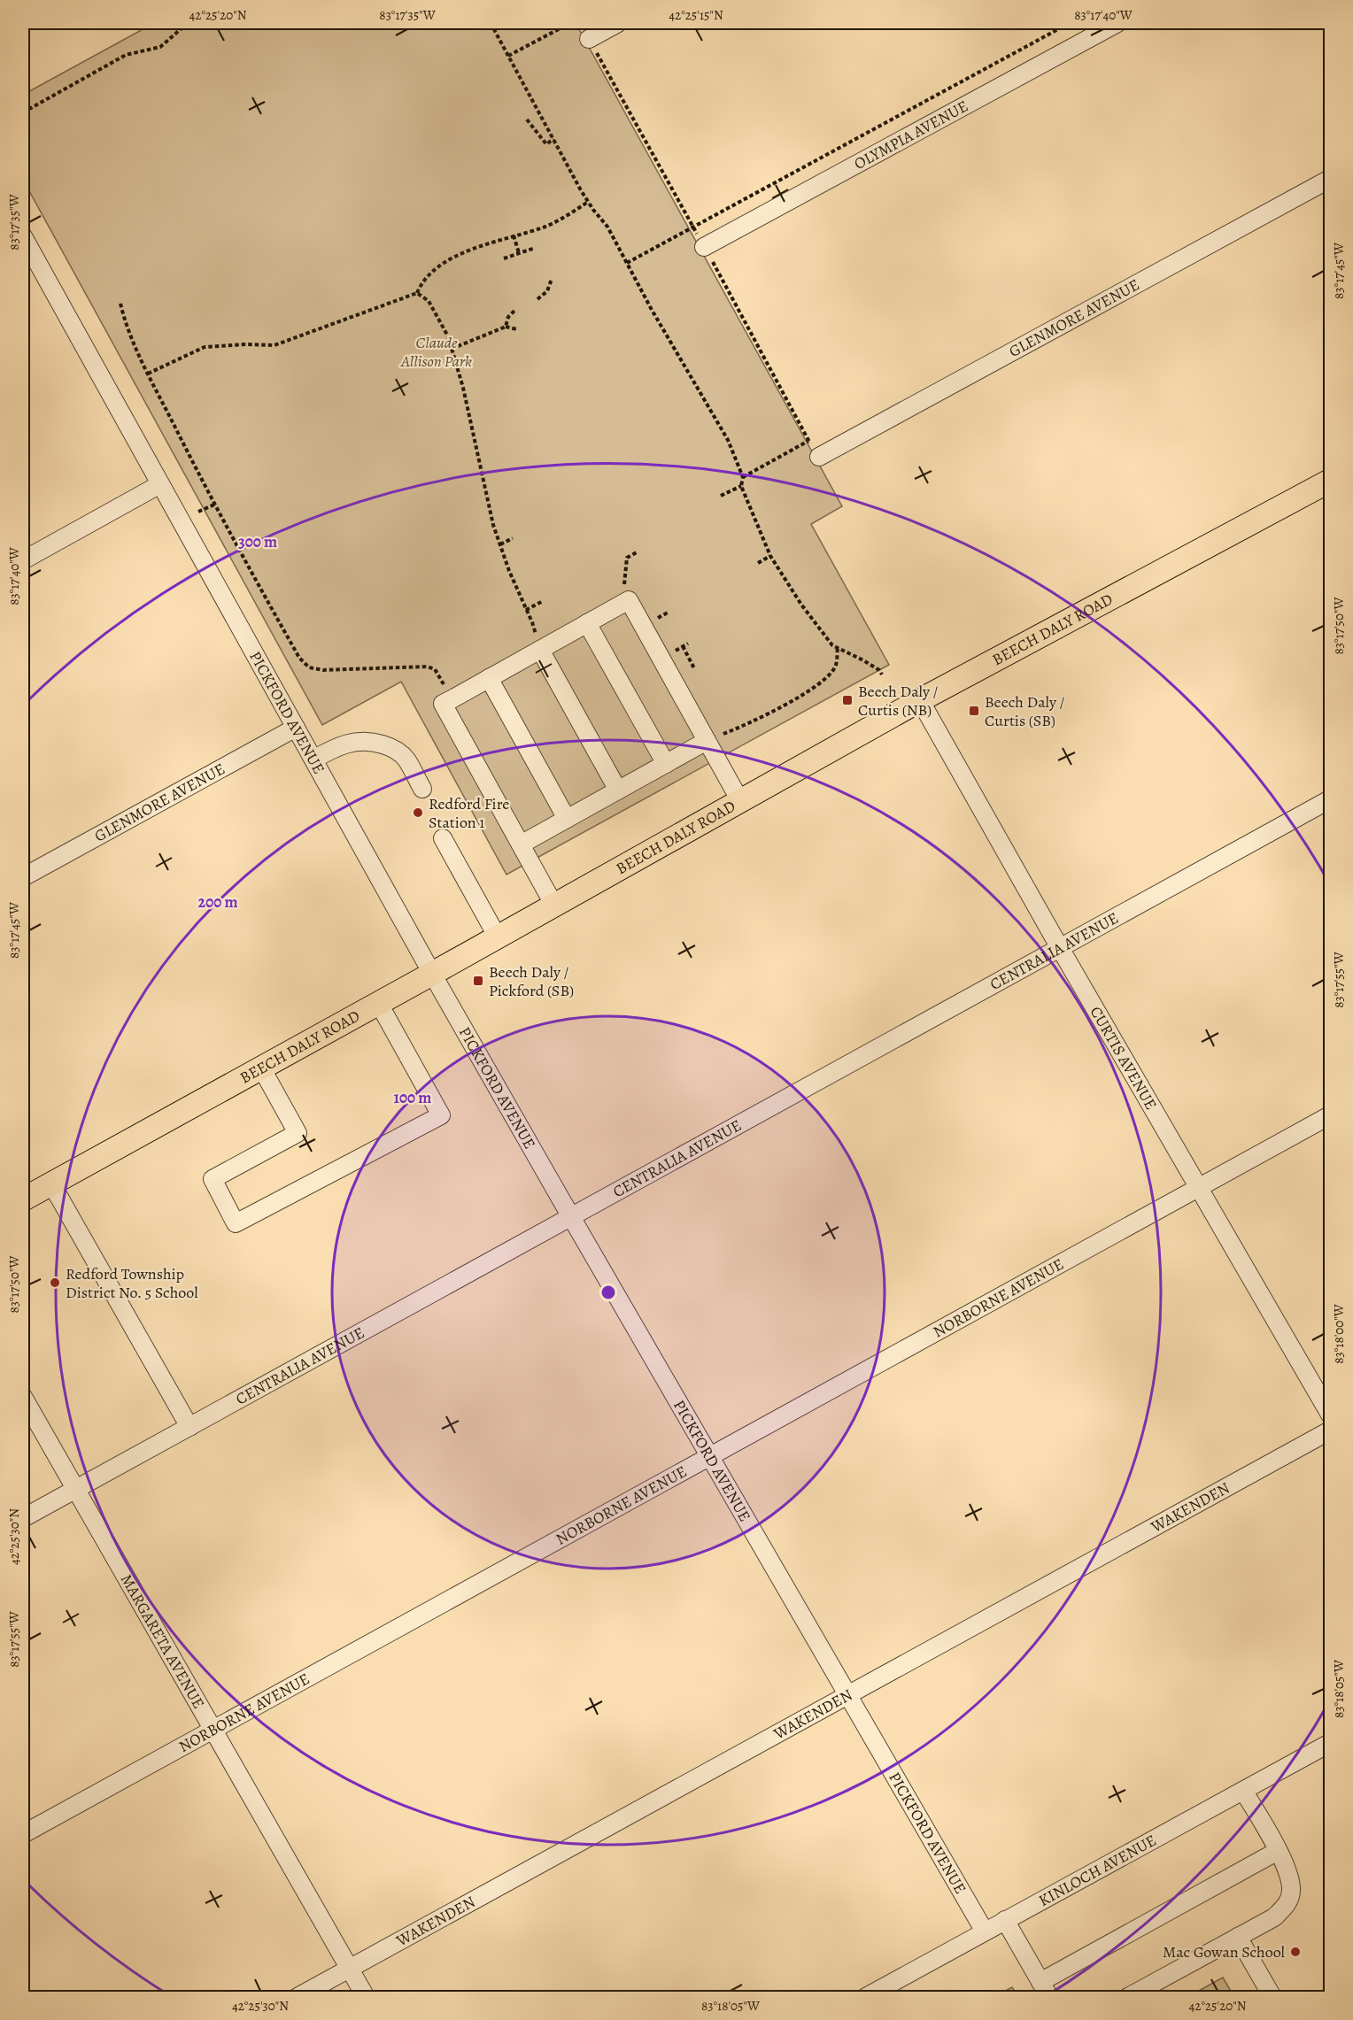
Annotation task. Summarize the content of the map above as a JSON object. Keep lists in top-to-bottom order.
{
  "streets": {
    "main road": ["BEECH DALY ROAD"],
    "street": [
      "OLYMPIA AVENUE",
      "GLENMORE AVENUE",
      "PICKFORD AVENUE",
      "CENTRALIA AVENUE",
      "CURTIS AVENUE",
      "NORBORNE AVENUE",
      "WAKENDEN",
      "MARGARETA AVENUE",
      "KINLOCH AVENUE"
    ]
  },
  "crossings": [
    ["GLENMORE AVENUE", "PICKFORD AVENUE"],
    ["BEECH DALY ROAD", "PICKFORD AVENUE"],
    ["BEECH DALY ROAD", "CURTIS AVENUE"],
    ["PICKFORD AVENUE", "CENTRALIA AVENUE"],
    ["PICKFORD AVENUE", "NORBORNE AVENUE"],
    ["PICKFORD AVENUE", "WAKENDEN"],
    ["PICKFORD AVENUE", "KINLOCH AVENUE"],
    ["CENTRALIA AVENUE", "CURTIS AVENUE"],
    ["CENTRALIA AVENUE", "MARGARETA AVENUE"],
    ["CURTIS AVENUE", "NORBORNE AVENUE"],
    ["NORBORNE AVENUE", "MARGARETA AVENUE"],
    ["WAKENDEN", "MARGARETA AVENUE"]
  ],
  "parks": ["Claude Allison Park"],
  "places": {
    "transit": ["Beech Daly / Curtis (NB)", "Beech Daly / Curtis (SB)", "Beech Daly / Pickford (SB)"],
    "other": ["Redford Fire Station 1", "Redford Township District No. 5 School", "Mac Gowan School"]
  },
  "coordinates": [
    "42°25'20\"N",
    "83°17'35\"W",
    "42°25'15\"N",
    "83°17'40\"W",
    "83°17'45\"W",
    "83°17'50\"W",
    "83°17'55\"W",
    "83°18'00\"W",
    "42°25'30\"N",
    "83°18'05\"W"
  ],
  "rings": ["300 m", "200 m", "100 m"]
}
